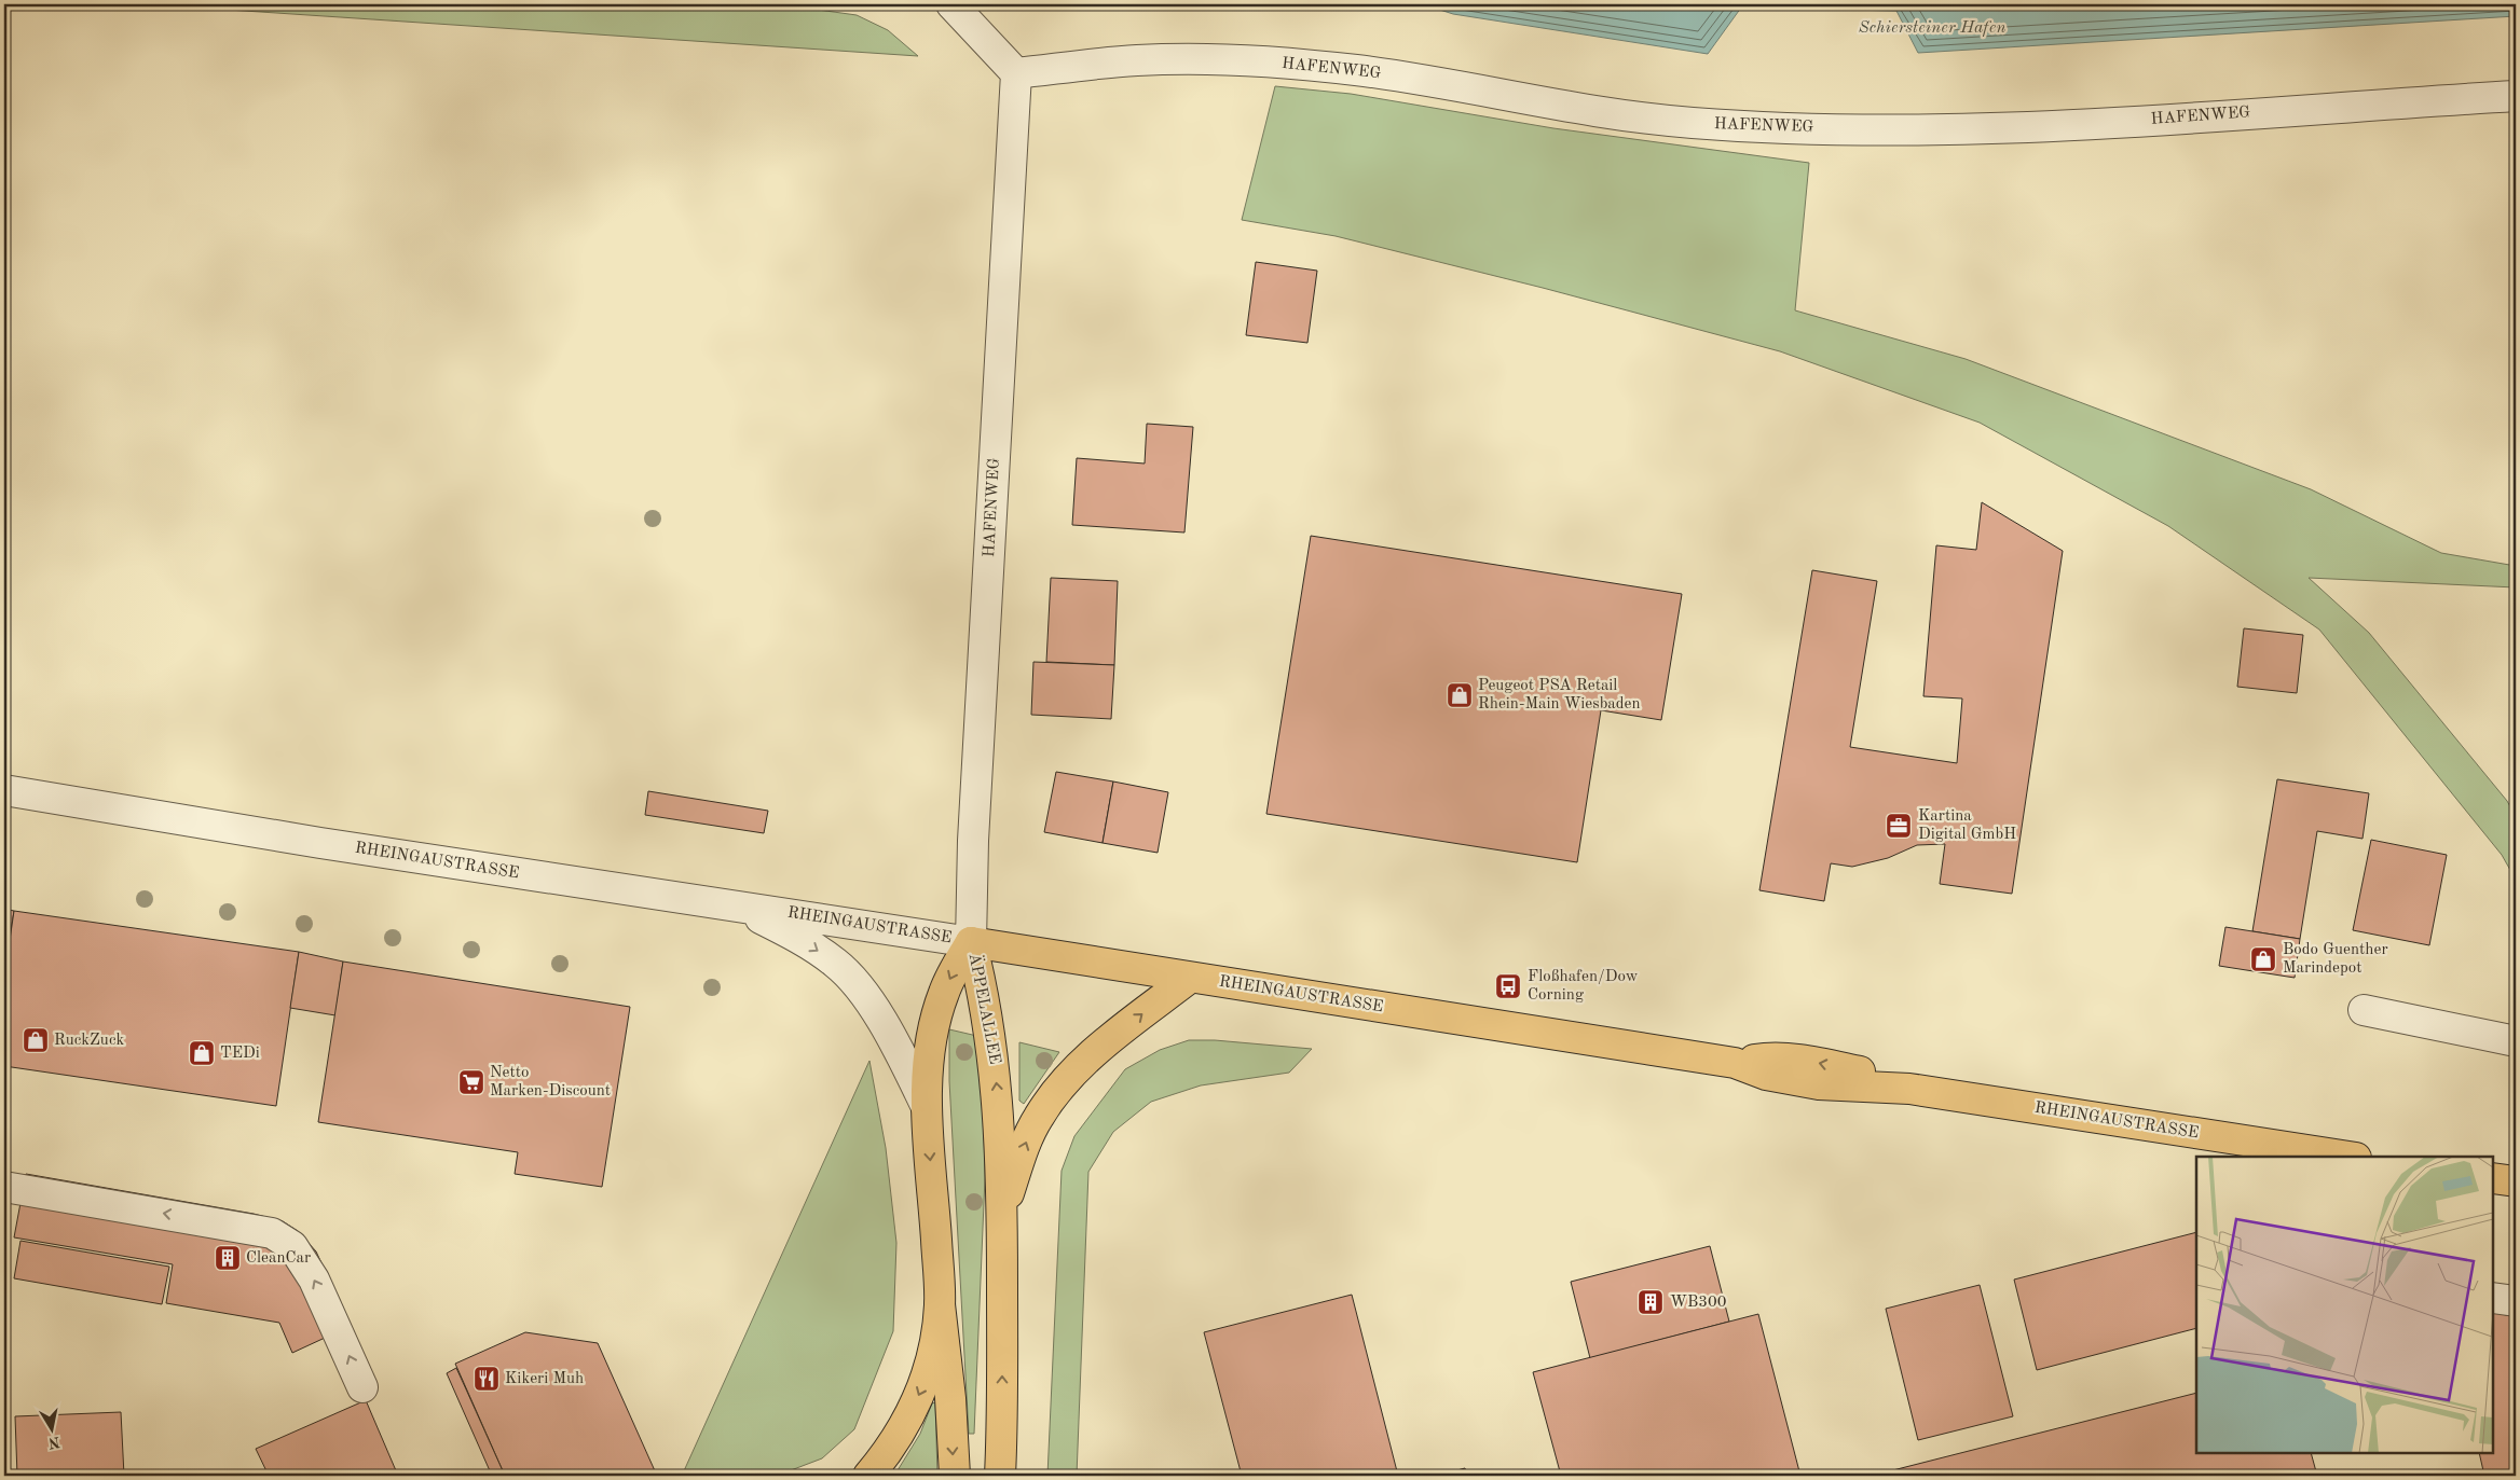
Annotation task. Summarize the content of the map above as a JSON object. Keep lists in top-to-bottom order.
{
  "streets": {
    "main road": ["RHEINGAUSTRASSE", "ÄPPELALLEE"],
    "street": ["HAFENWEG"]
  },
  "crossings": [
    ["HAFENWEG", "RHEINGAUSTRASSE"],
    ["HAFENWEG", "ÄPPELALLEE"],
    ["RHEINGAUSTRASSE", "ÄPPELALLEE"]
  ],
  "water": ["Schiersteiner Hafen"],
  "places": {
    "shop": [
      "Peugeot PSA Retail Rhein-Main Wiesbaden",
      "Bodo Guenther Marindepot",
      "RuckZuck",
      "TEDi"
    ],
    "office": ["Kartina Digital GmbH"],
    "bus stop": ["Floßhafen/Dow Corning"],
    "supermarket": ["Netto Marken-Discount"],
    "building": ["CleanCar", "WB300"],
    "restaurant": ["Kikeri Muh"]
  },
  "north": "bottom"
}
